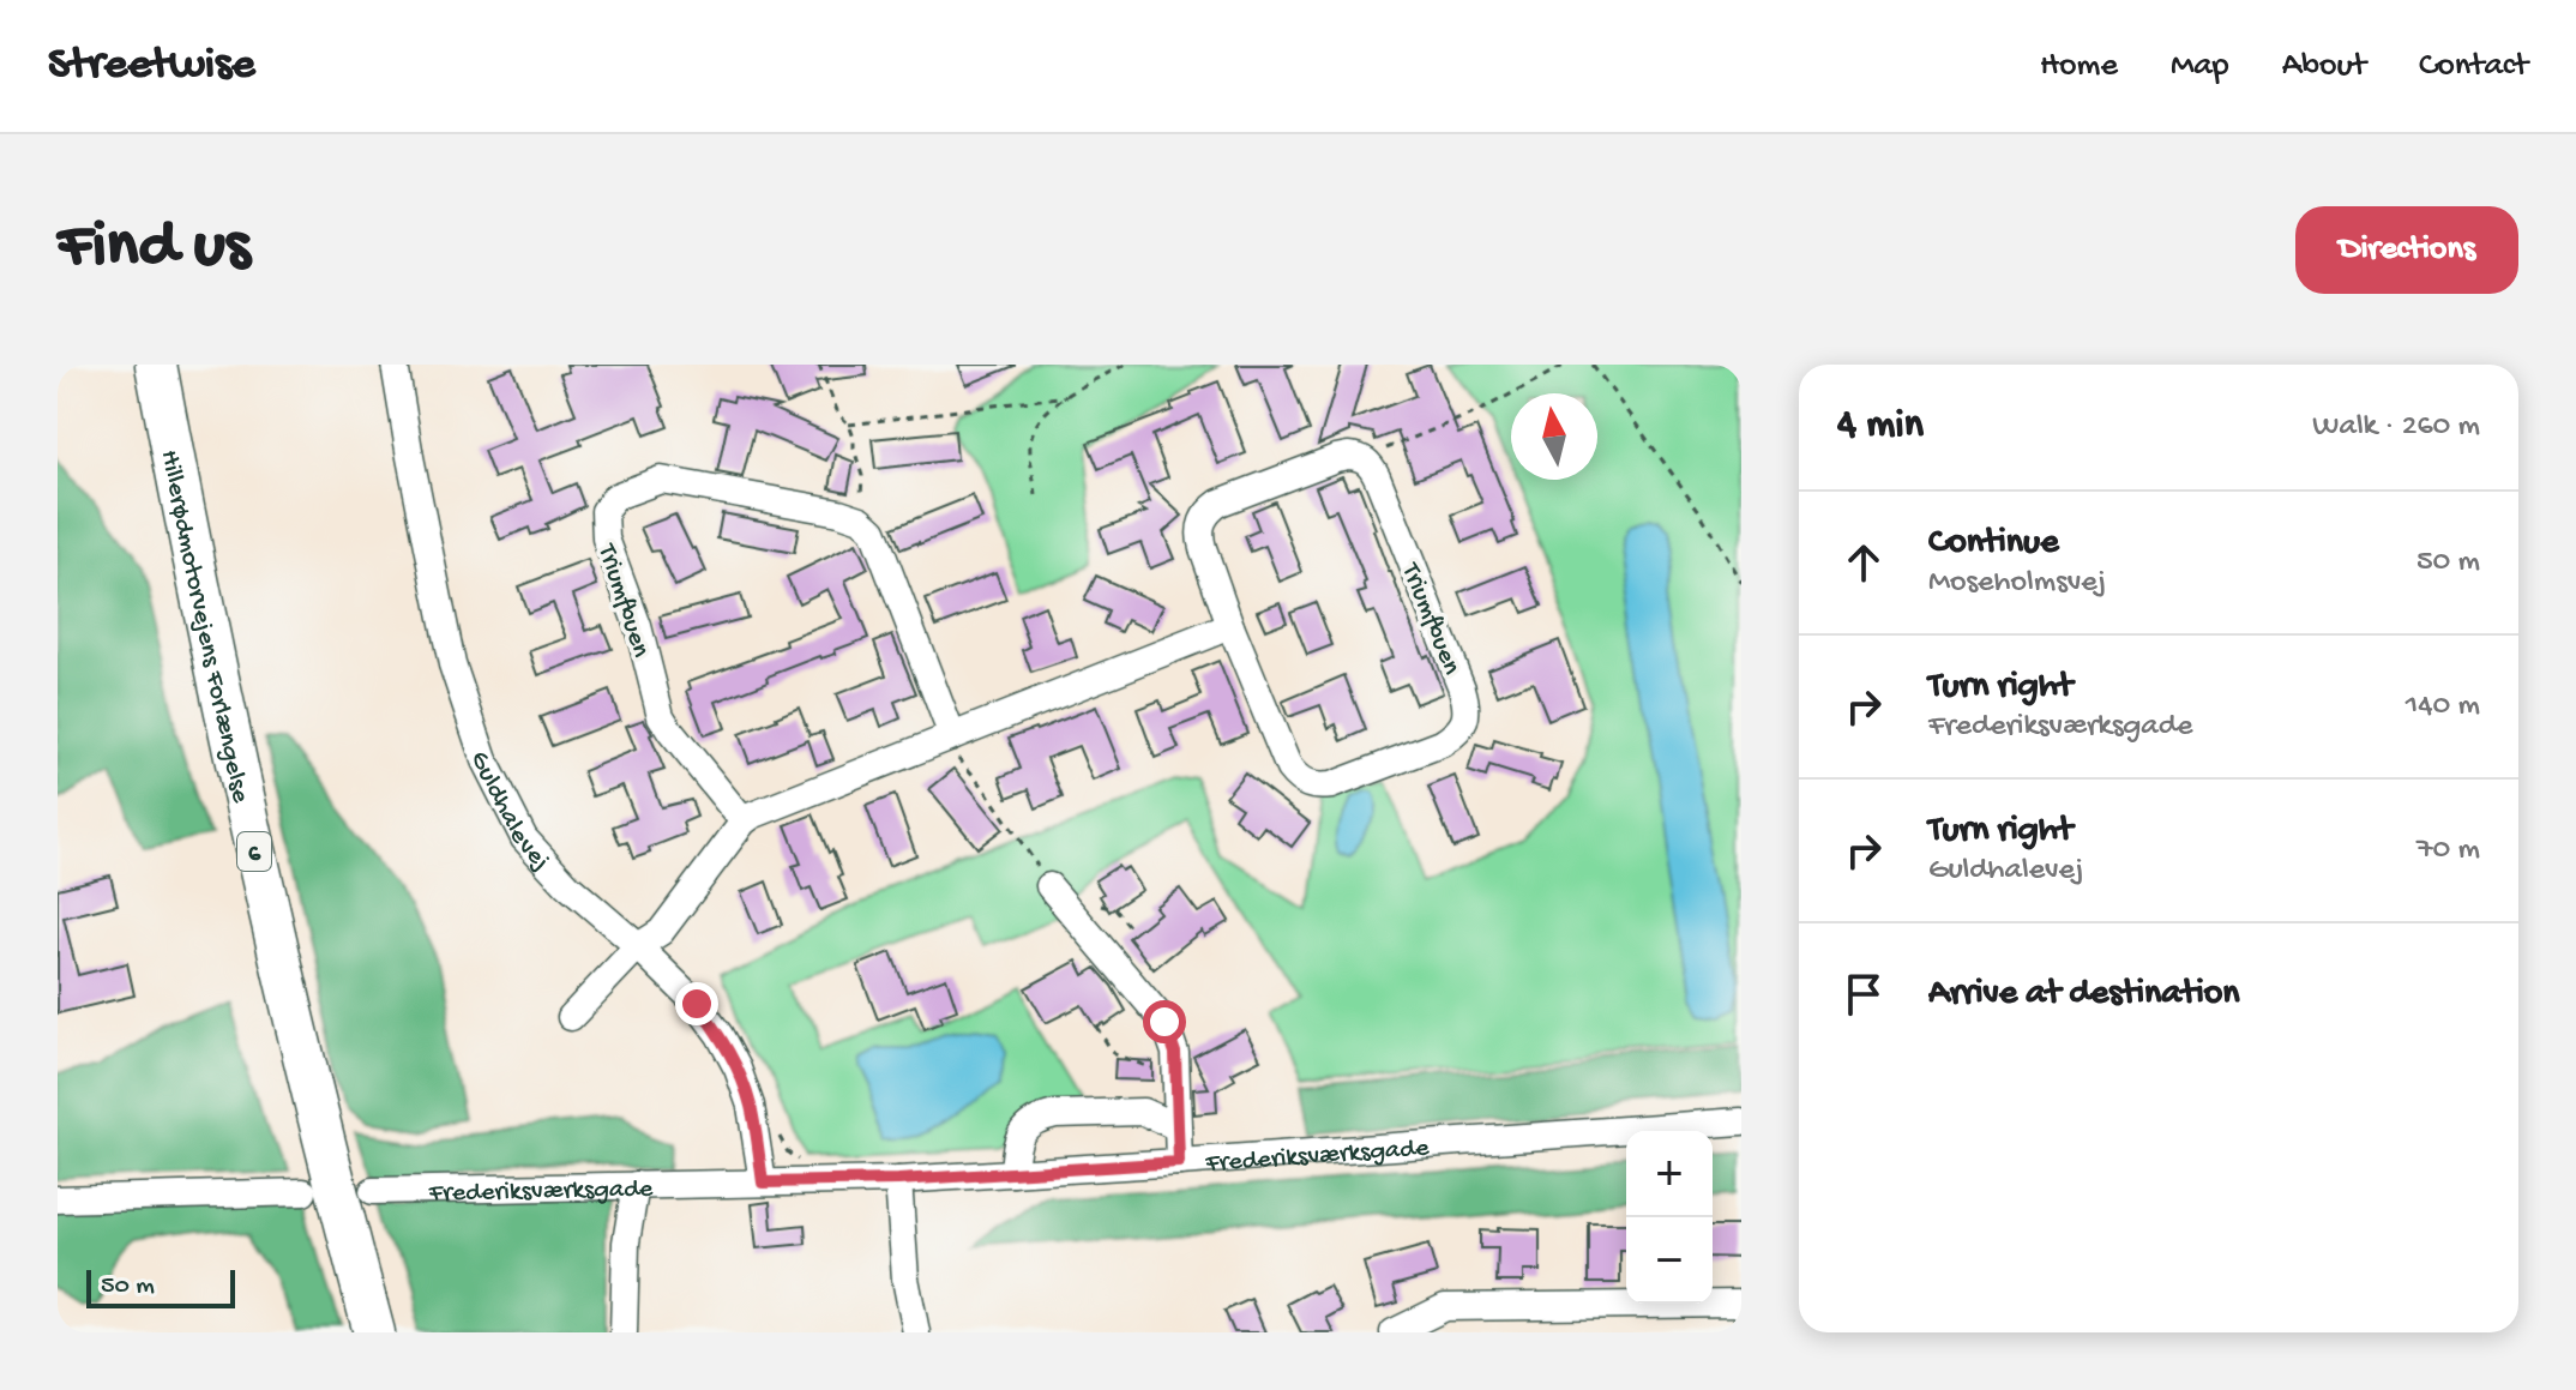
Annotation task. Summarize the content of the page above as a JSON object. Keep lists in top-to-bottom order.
{
  "streets": {
    "highway": ["Hillerødmotorvejens Forlængelse", "6"],
    "street": ["Triumfbuen", "Guldhalevej", "Frederiksværksgade"]
  },
  "crossings": [
    ["Guldhalevej", "Frederiksværksgade"]
  ],
  "scale_bar": "50 m",
  "north": "top",
  "page": {
    "header": "Streetwise",
    "nav": [
      "Home",
      "Map",
      "About",
      "Contact"
    ],
    "buttons": "Directions",
    "title": "Find us",
    "heading": ["4 min", "Walk · 260 m"],
    "list": [
      ["Continue", "Moseholmsvej", "50 m"],
      ["Turn right", "Frederiksværksgade", "140 m"],
      ["Turn right", "Guldhalevej", "70 m"],
      "Arrive at destination"
    ],
    "map_buttons": ["+", "−"],
    "scale": "50 m"
  }
}
